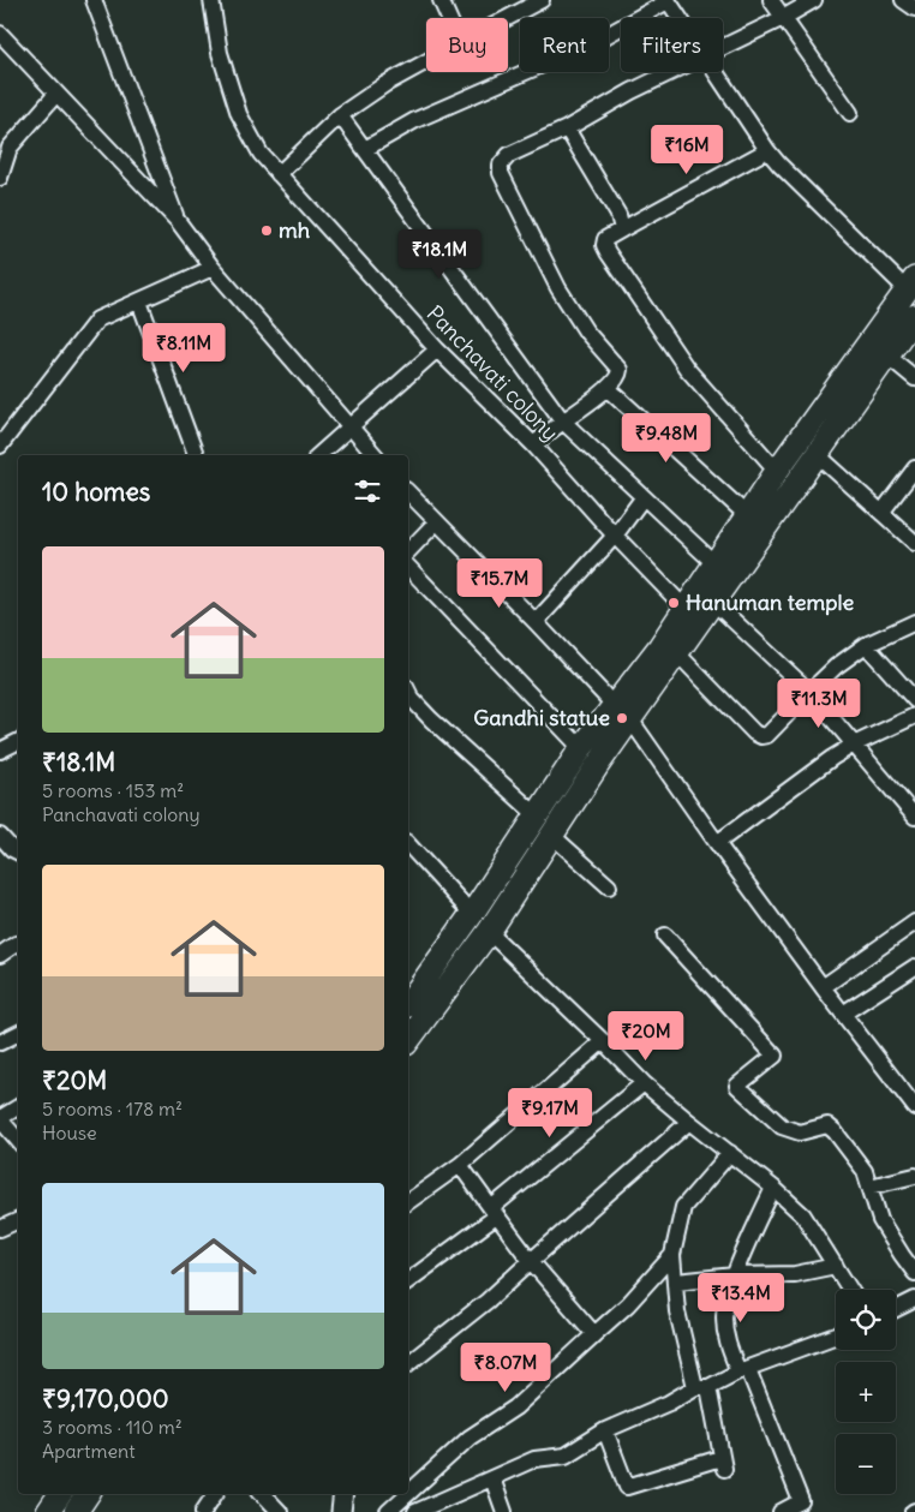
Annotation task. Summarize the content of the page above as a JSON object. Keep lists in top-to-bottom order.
{
  "streets": {
    "street": ["Panchavati colony"]
  },
  "places": ["mh", "Hanuman temple", "Gandhi statue"],
  "page": {
    "chip": ["Buy", "Rent", "Filters"],
    "price": [
      "₹16M",
      "₹18.1M",
      "₹8.11M",
      "₹9.48M",
      "₹15.7M",
      "₹11.3M",
      "₹20M",
      "₹9.17M",
      "₹13.4M",
      "₹8.07M"
    ],
    "heading": "10 homes",
    "list": [
      {
        "name": "₹18.1M",
        "note": "5 rooms · 153 m² · Panchavati colony"
      },
      {
        "name": "₹20M",
        "note": "5 rooms · 178 m² · House"
      },
      {
        "name": "₹9,170,000",
        "note": "3 rooms · 110 m² · Apartment"
      }
    ],
    "map_buttons": ["+", "−"]
  }
}
